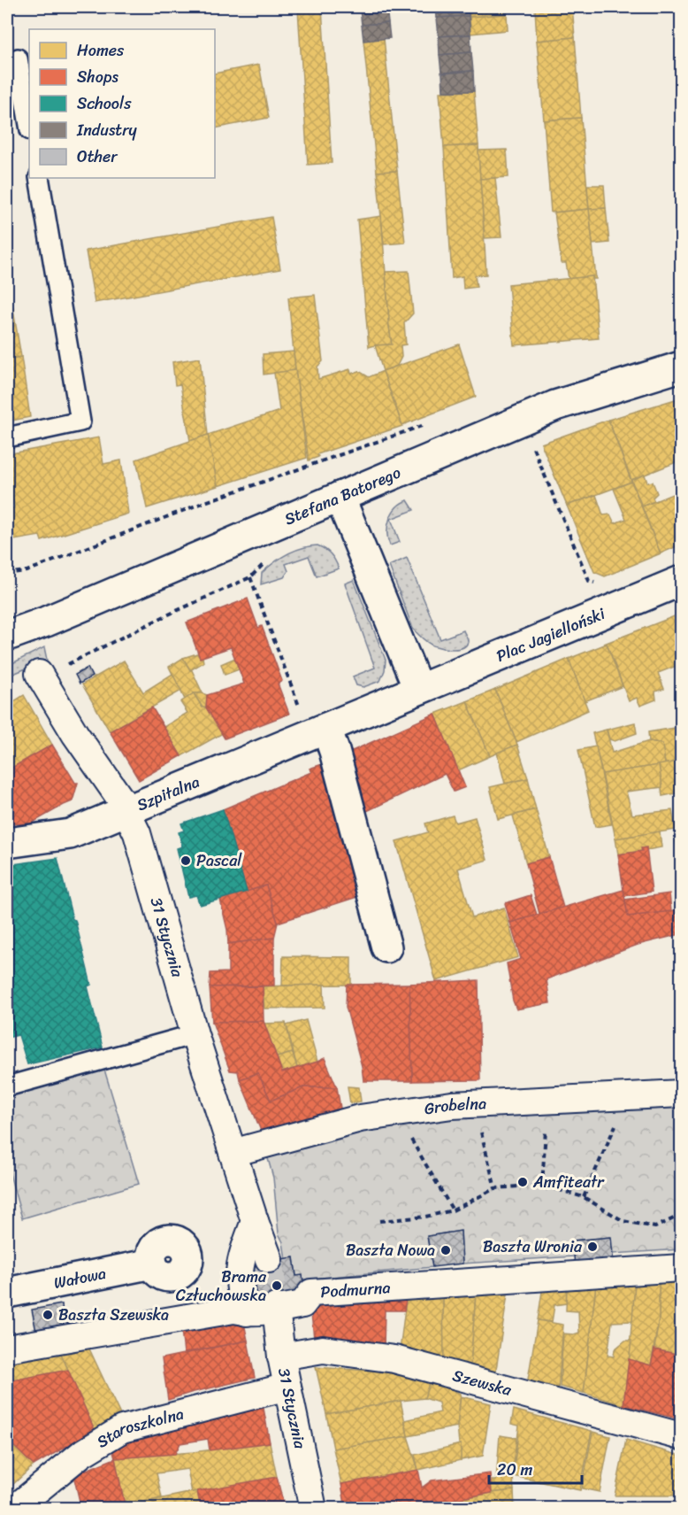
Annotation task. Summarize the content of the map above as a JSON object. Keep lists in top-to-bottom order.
{
  "streets": {
    "street": [
      "Stefana Batorego",
      "Plac Jagielloński",
      "Szpitalna",
      "31 Stycznia",
      "Grobelna",
      "Wałowa",
      "Podmurna",
      "Szewska",
      "Staroszkolna"
    ]
  },
  "crossings": [
    ["Plac Jagielloński", "Szpitalna"],
    ["Szpitalna", "31 Stycznia"],
    ["31 Stycznia", "Grobelna"],
    ["31 Stycznia", "Podmurna"],
    ["31 Stycznia", "Szewska"],
    ["31 Stycznia", "Staroszkolna"]
  ],
  "places": [
    "Pascal",
    "Amfiteatr",
    "Baszta Wronia",
    "Baszta Nowa",
    "Brama Człuchowska",
    "Baszta Szewska"
  ],
  "legend": [
    "Homes",
    "Shops",
    "Schools",
    "Industry",
    "Other"
  ],
  "scale_bar": "20 m"
}
